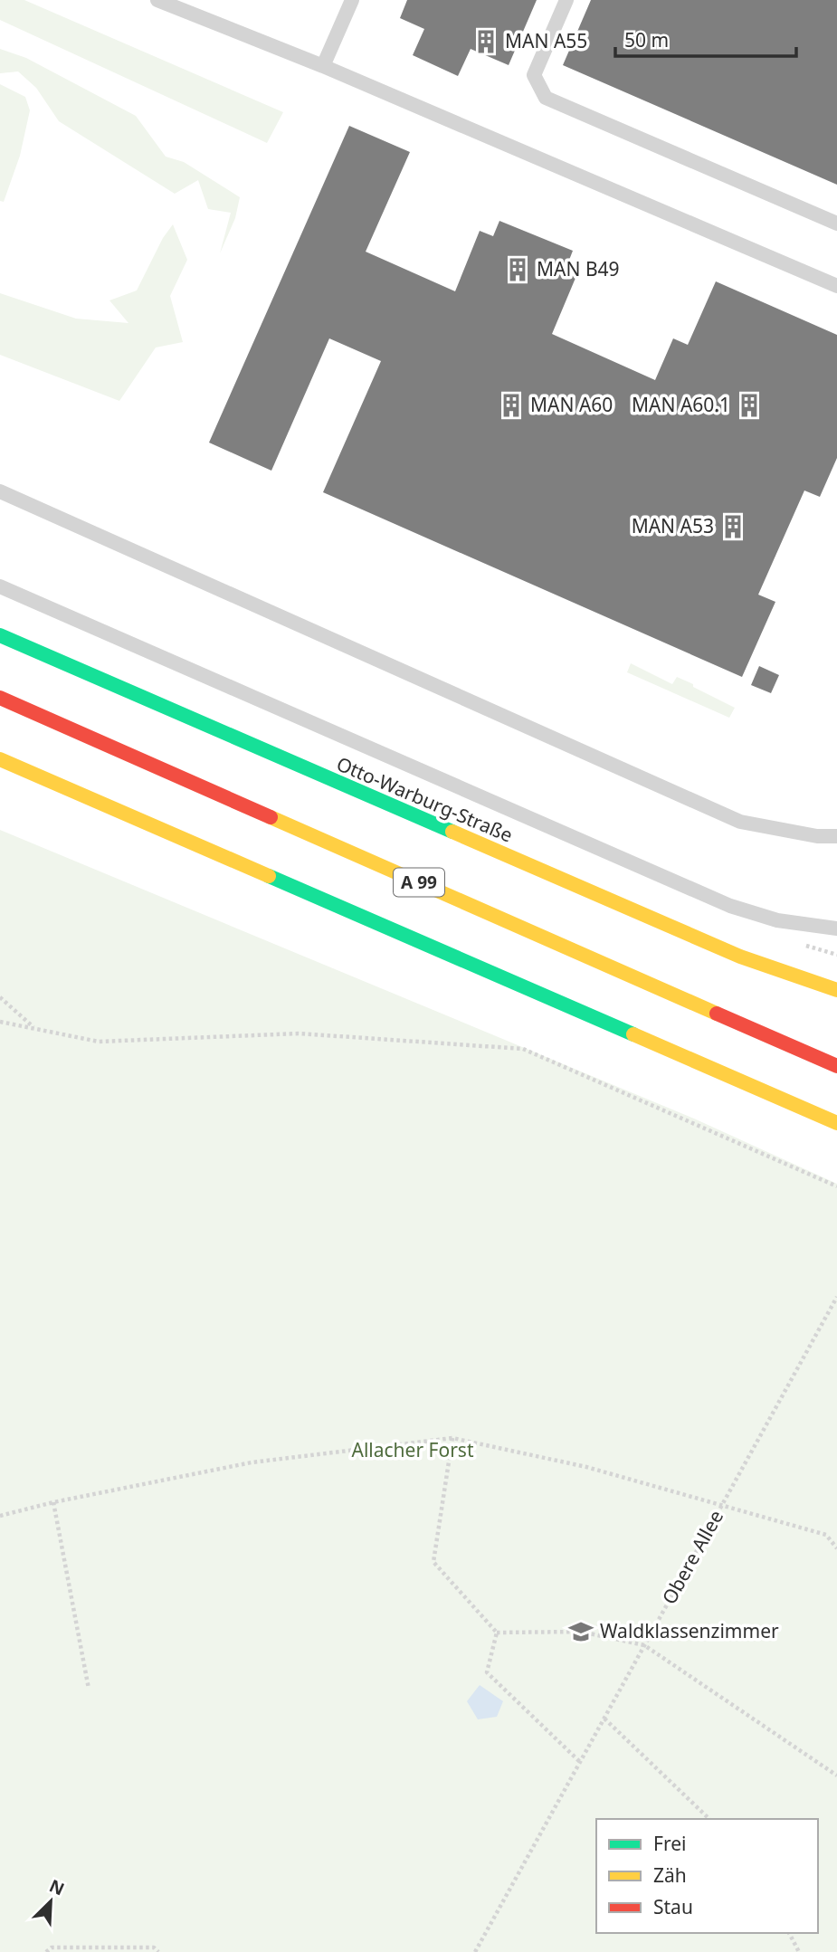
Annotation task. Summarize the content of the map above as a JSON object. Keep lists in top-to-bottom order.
{
  "streets": {
    "main road": ["Otto-Warburg-Straße", "A 99"],
    "path": ["Obere Allee"]
  },
  "parks": ["Allacher Forst"],
  "places": {
    "building": [
      "MAN A55",
      "MAN B49",
      "MAN A60",
      "MAN A60.1",
      "MAN A53"
    ],
    "school or university": ["Waldklassenzimmer"]
  },
  "legend": ["Frei", "Zäh", "Stau"],
  "scale_bar": "50 m",
  "north": "top right"
}
